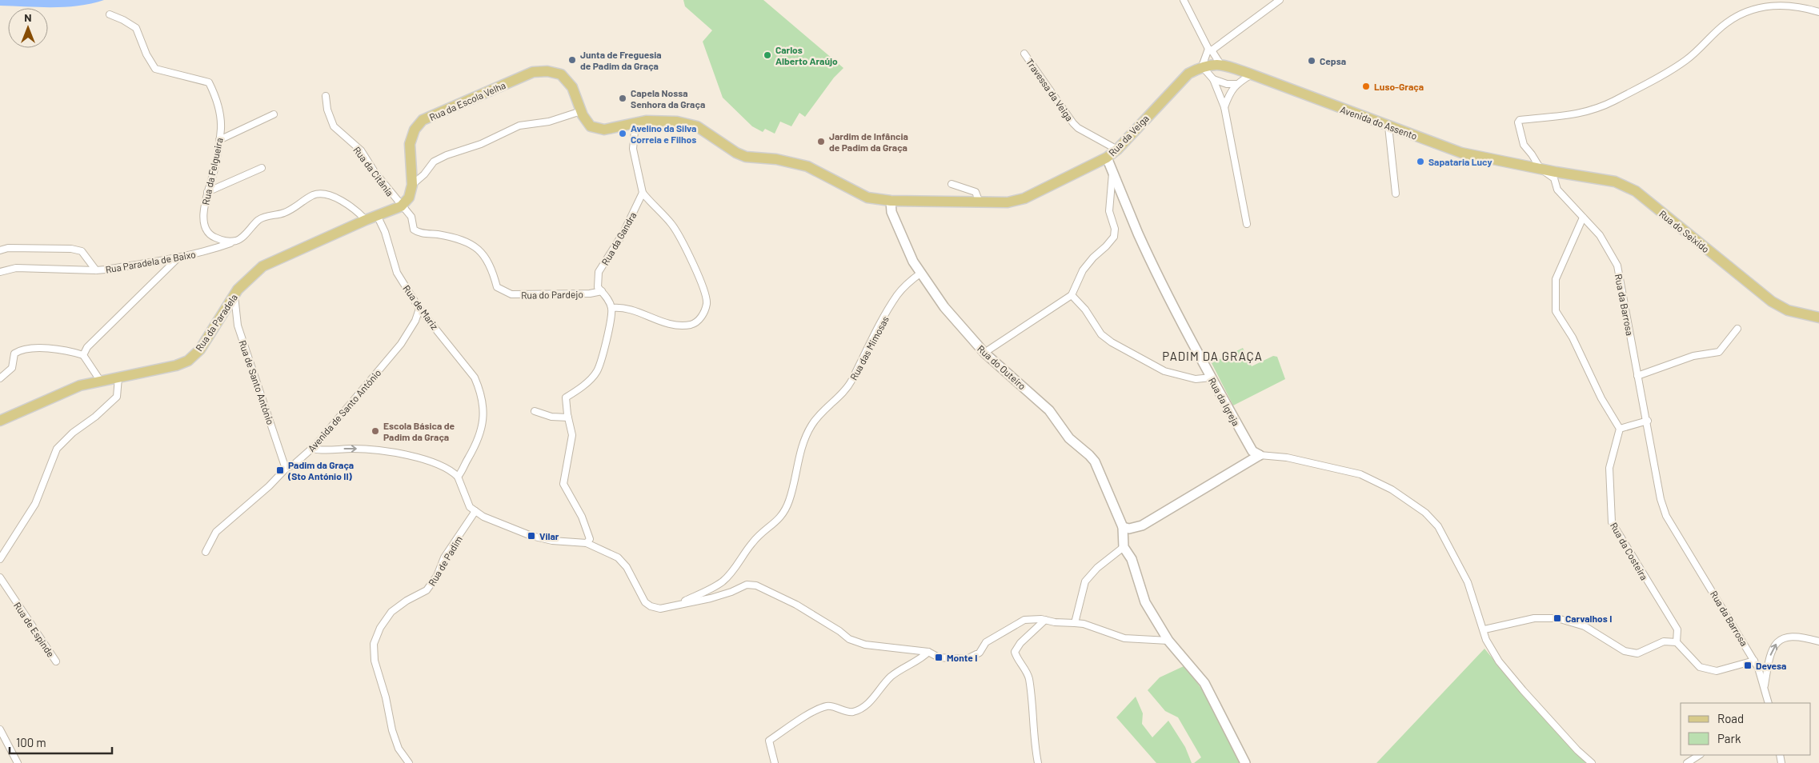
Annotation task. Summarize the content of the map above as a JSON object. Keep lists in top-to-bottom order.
{
  "streets": {
    "main road": [
      "Rua da Escola Velha",
      "Avenida do Assento",
      "Rua da Veiga",
      "Rua do Seixido",
      "Rua da Paradela"
    ],
    "street": [
      "Travessa da Veiga",
      "Rua da Felgueira",
      "Rua da Citânia",
      "Rua da Gandra",
      "Rua Paradela de Baixo",
      "Rua do Pardejo",
      "Rua da Barrosa",
      "Rua de Mariz",
      "Rua das Mimosas",
      "Rua do Outeiro",
      "Rua de Santo António",
      "Rua da Igreja",
      "Avenida de Santo António",
      "Rua da Costeira",
      "Rua de Padim",
      "Rua de Espinde"
    ]
  },
  "crossings": [
    ["Travessa da Veiga", "Rua da Veiga"],
    ["Rua da Escola Velha", "Rua da Veiga"],
    ["Rua da Escola Velha", "Rua da Citânia"],
    ["Rua da Escola Velha", "Rua da Paradela"],
    ["Avenida do Assento", "Rua da Veiga"],
    ["Avenida do Assento", "Rua do Seixido"],
    ["Avenida do Assento", "Rua da Barrosa"],
    ["Rua da Veiga", "Rua do Outeiro"],
    ["Rua da Veiga", "Rua da Igreja"],
    ["Rua da Felgueira", "Rua Paradela de Baixo"],
    ["Rua da Citânia", "Rua do Pardejo"],
    ["Rua da Citânia", "Rua da Paradela"],
    ["Rua do Seixido", "Rua da Barrosa"],
    ["Rua da Gandra", "Rua do Pardejo"],
    ["Rua de Mariz", "Rua da Paradela"],
    ["Rua de Mariz", "Avenida de Santo António"],
    ["Rua da Paradela", "Rua de Santo António"],
    ["Rua das Mimosas", "Rua do Outeiro"],
    ["Rua de Santo António", "Avenida de Santo António"]
  ],
  "districts": ["PADIM DA GRAÇA"],
  "places": {
    "other": [
      "Carlos Alberto Araújo",
      "Junta de Freguesia de Padim da Graça",
      "Cepsa",
      "Luso-Graça",
      "Capela Nossa Senhora da Graça",
      "Avelino da Silva Correia e Filhos",
      "Jardim de Infância de Padim da Graça",
      "Sapataria Lucy",
      "Escola Básica de Padim da Graça"
    ],
    "transit": [
      "Padim da Graça (Sto António II)",
      "Vilar",
      "Carvalhos I",
      "Monte I",
      "Devesa"
    ]
  },
  "legend": ["Road", "Park"],
  "scale_bar": "100 m",
  "north": "top"
}
